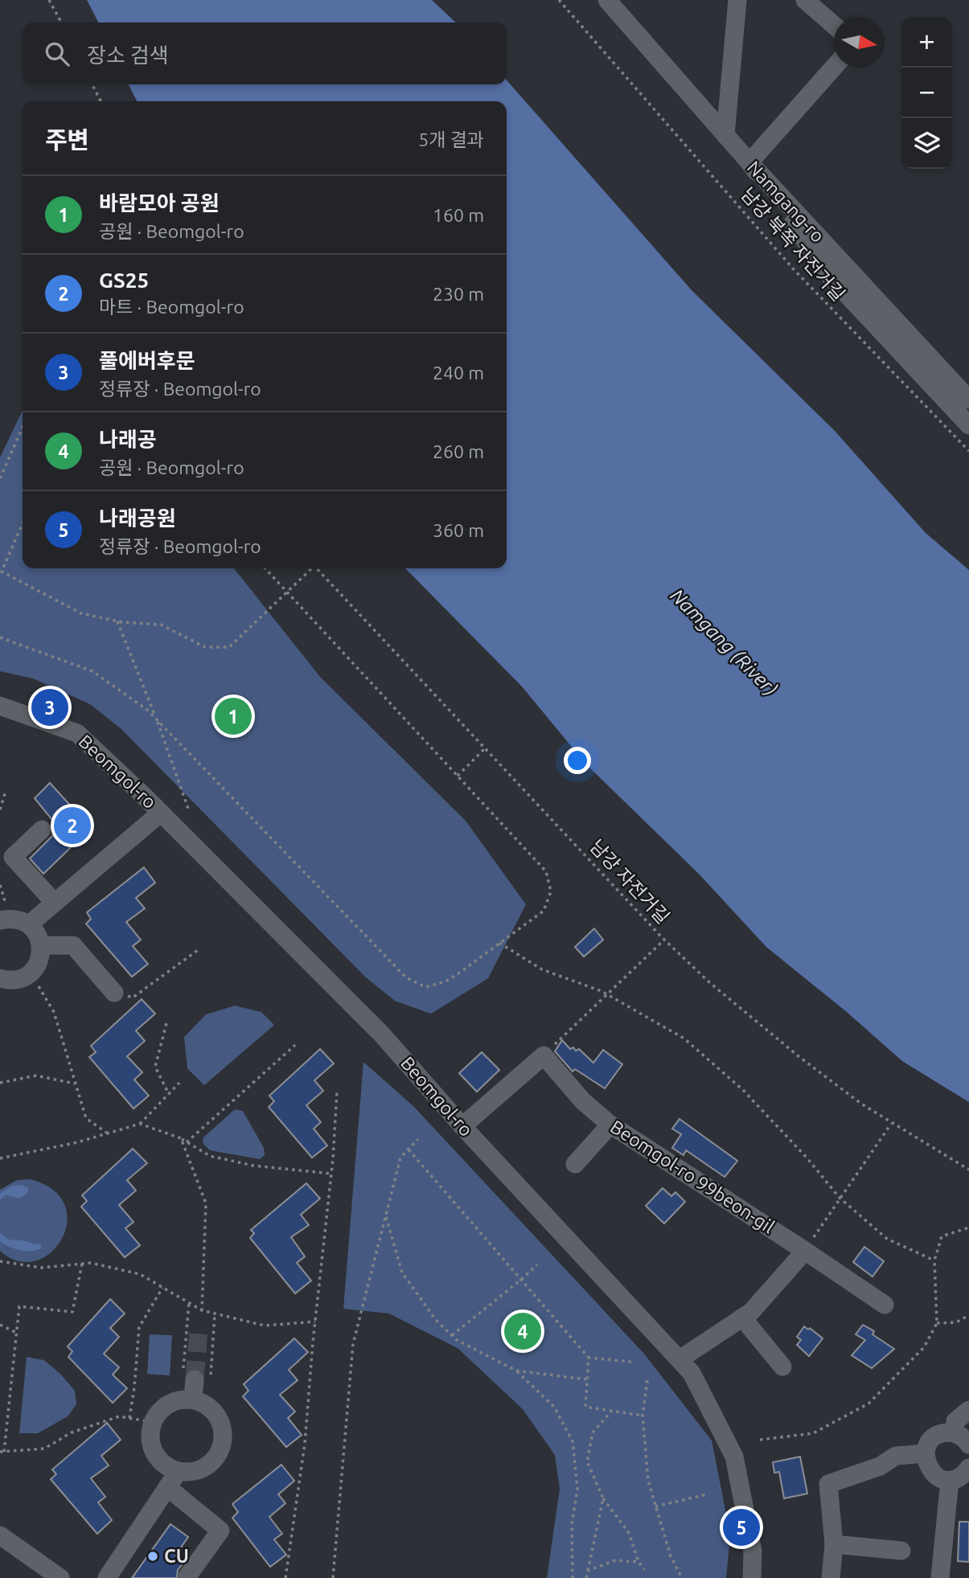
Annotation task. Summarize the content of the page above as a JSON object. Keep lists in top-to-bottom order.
{
  "streets": {
    "street": ["Namgang-ro", "Beomgol-ro", "Beomgol-ro 99beon-gil"],
    "path": ["남강 북쪽 자전거길", "남강 자전거길"]
  },
  "water": ["Namgang (River)"],
  "places": ["CU"],
  "north": "right",
  "page": {
    "map_buttons": ["+", "−"],
    "search": "장소 검색",
    "heading": ["주변", "5개 결과"],
    "list": [
      {
        "mark": "1",
        "name": "바람모아 공원",
        "note": "공원 · Beomgol-ro",
        "value": "160 m"
      },
      {
        "mark": "2",
        "name": "GS25",
        "note": "마트 · Beomgol-ro",
        "value": "230 m"
      },
      {
        "mark": "3",
        "name": "풀에버후문",
        "note": "정류장 · Beomgol-ro",
        "value": "240 m"
      },
      {
        "mark": "4",
        "name": "나래공",
        "note": "공원 · Beomgol-ro",
        "value": "260 m"
      },
      {
        "mark": "5",
        "name": "나래공원",
        "note": "정류장 · Beomgol-ro",
        "value": "360 m"
      }
    ],
    "pins": [
      "3",
      "1",
      "2",
      "4",
      "5"
    ]
  }
}
